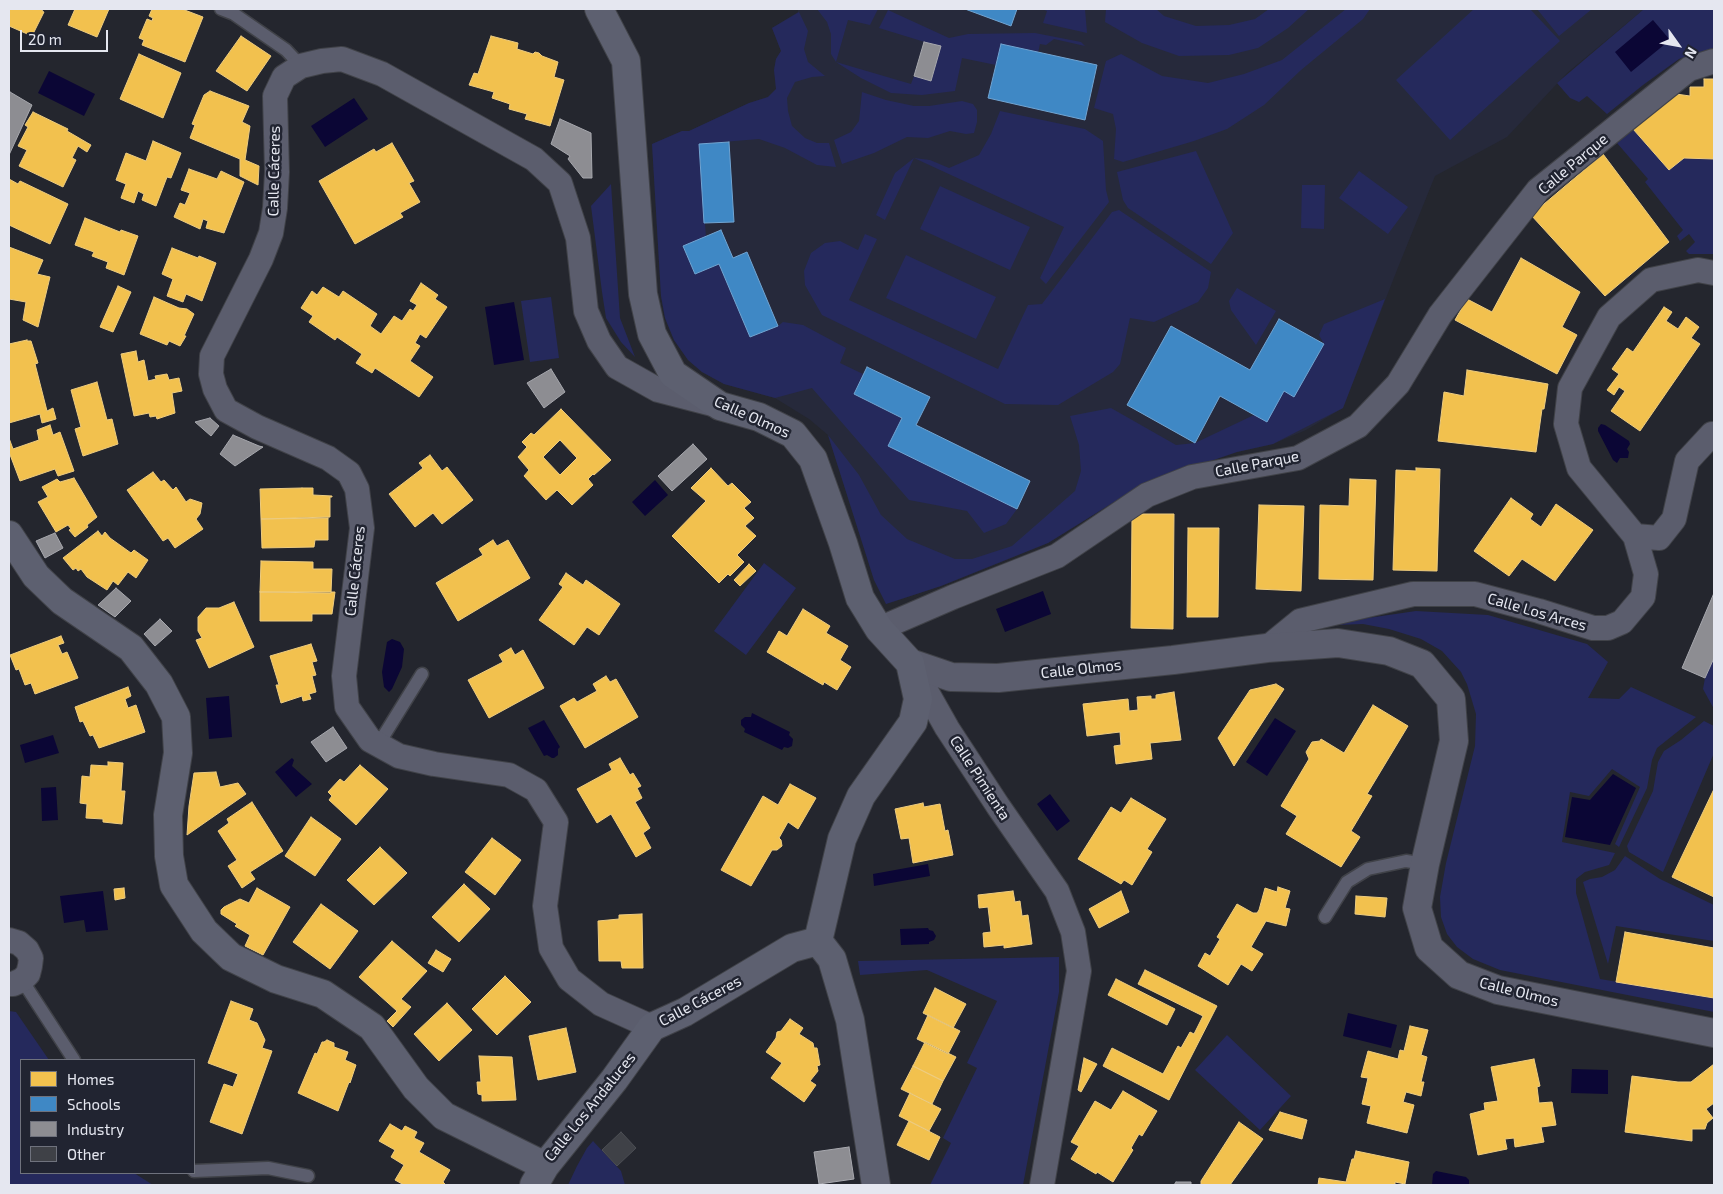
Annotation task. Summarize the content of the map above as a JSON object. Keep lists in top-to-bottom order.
{
  "streets": {
    "main road": ["Calle Cáceres", "Calle Olmos", "Calle Los Andaluces"],
    "street": ["Calle Parque", "Calle Los Arces", "Calle Pimienta"]
  },
  "crossings": [
    ["Calle Parque", "Calle Olmos"],
    ["Calle Cáceres", "Calle Olmos"],
    ["Calle Cáceres", "Calle Los Andaluces"],
    ["Calle Olmos", "Calle Los Arces"],
    ["Calle Olmos", "Calle Pimienta"]
  ],
  "legend": [
    "Homes",
    "Schools",
    "Industry",
    "Other"
  ],
  "scale_bar": "20 m",
  "north": "bottom right"
}
